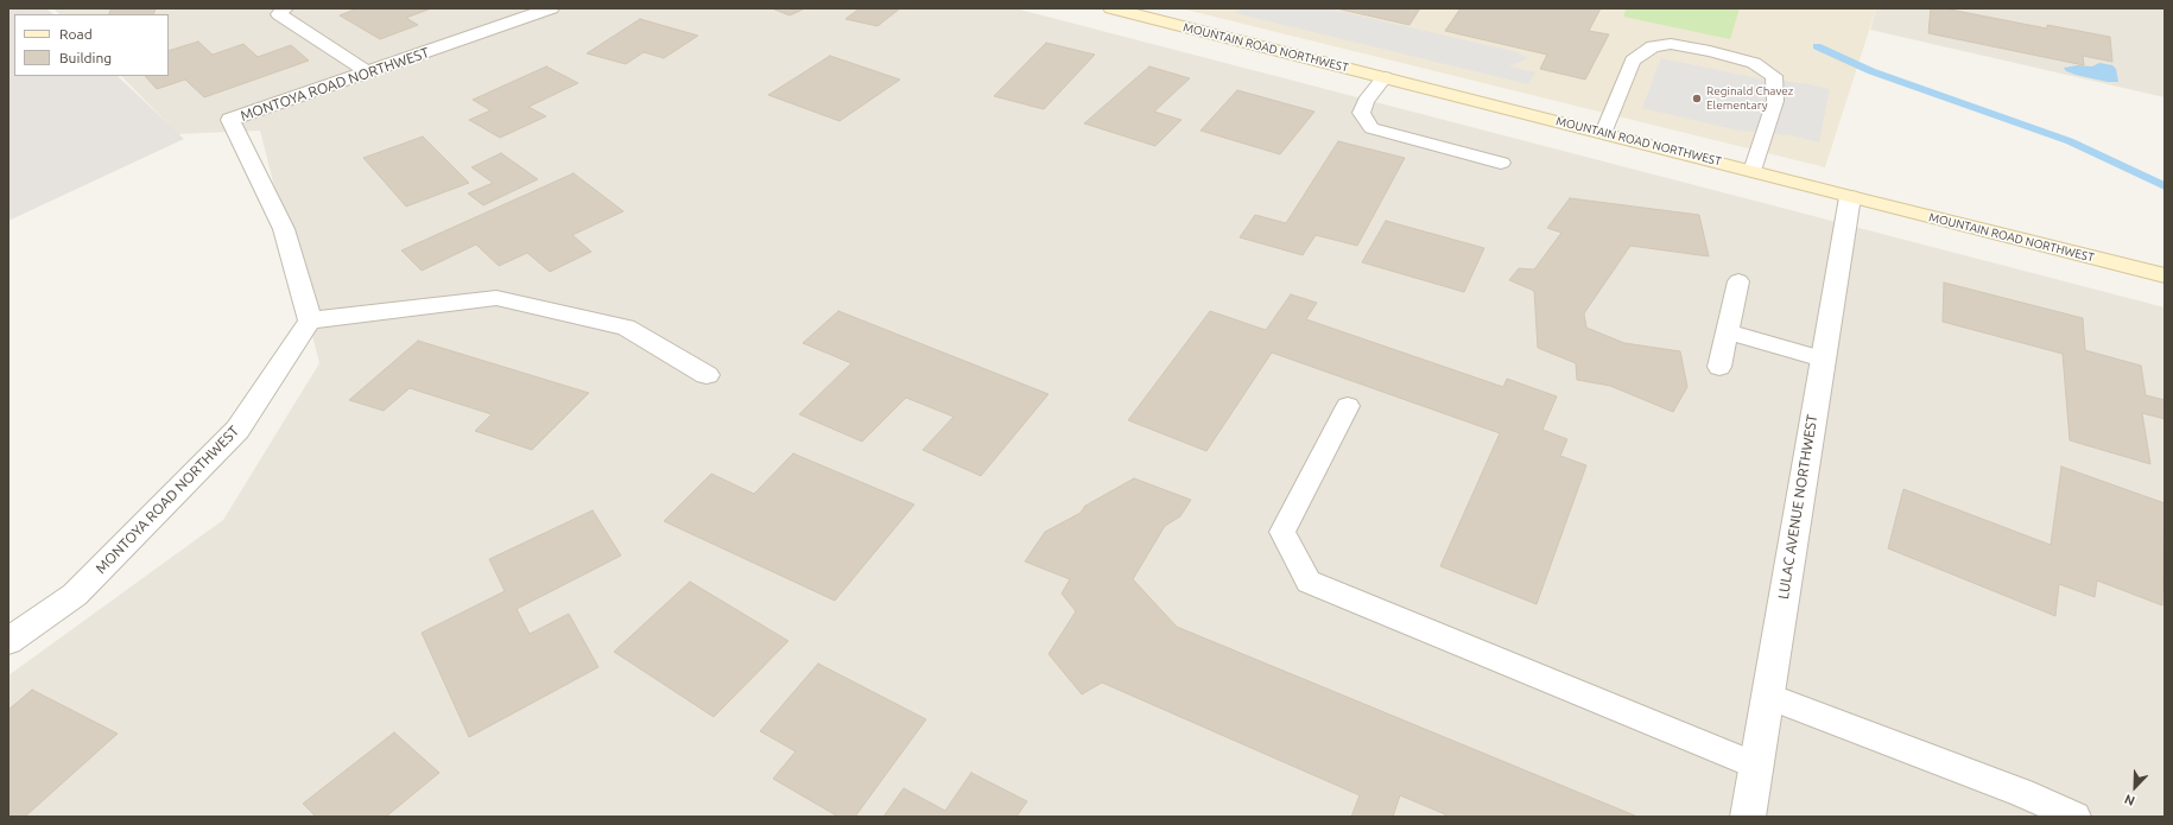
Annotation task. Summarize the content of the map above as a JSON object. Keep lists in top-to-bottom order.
{
  "streets": {
    "street": ["MOUNTAIN ROAD NORTHWEST", "MONTOYA ROAD NORTHWEST", "LULAC AVENUE NORTHWEST"]
  },
  "crossings": [
    ["MOUNTAIN ROAD NORTHWEST", "LULAC AVENUE NORTHWEST"]
  ],
  "places": ["Reginald Chavez Elementary"],
  "legend": ["Road", "Building"],
  "north": "bottom left"
}
